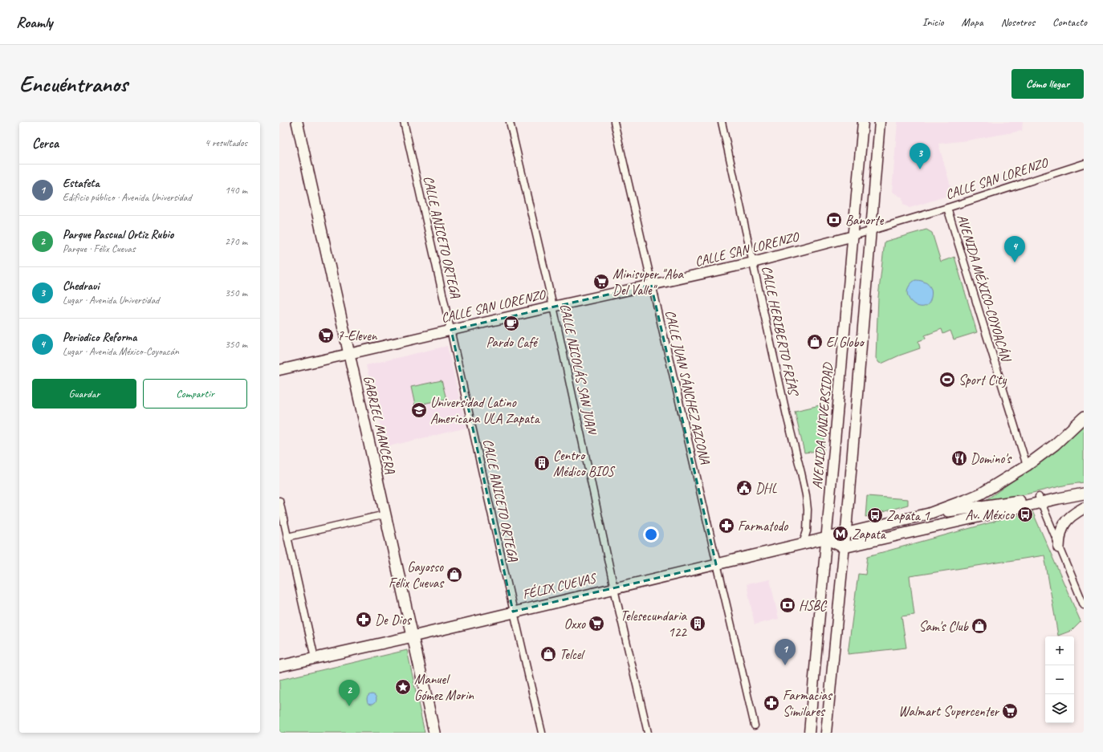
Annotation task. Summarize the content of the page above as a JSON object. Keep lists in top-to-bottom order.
{
  "streets": {
    "main road": [
      "CALLE SAN LORENZO",
      "GABRIEL MANCERA",
      "AVENIDA UNIVERSIDAD",
      "FÉLIX CUEVAS"
    ],
    "street": [
      "CALLE ANICETO ORTEGA",
      "AVENIDA MÉXICO-COYOACÁN",
      "CALLE HERIBERTO FRÍAS",
      "CALLE NICOLÁS SAN JUAN",
      "CALLE JUAN SÁNCHEZ AZCONA"
    ]
  },
  "crossings": [
    ["CALLE SAN LORENZO", "CALLE ANICETO ORTEGA"],
    ["CALLE SAN LORENZO", "AVENIDA MÉXICO-COYOACÁN"],
    ["CALLE SAN LORENZO", "CALLE HERIBERTO FRÍAS"],
    ["CALLE SAN LORENZO", "CALLE NICOLÁS SAN JUAN"],
    ["CALLE SAN LORENZO", "CALLE JUAN SÁNCHEZ AZCONA"],
    ["CALLE SAN LORENZO", "GABRIEL MANCERA"],
    ["CALLE SAN LORENZO", "AVENIDA UNIVERSIDAD"],
    ["CALLE ANICETO ORTEGA", "FÉLIX CUEVAS"],
    ["CALLE HERIBERTO FRÍAS", "FÉLIX CUEVAS"],
    ["CALLE NICOLÁS SAN JUAN", "FÉLIX CUEVAS"],
    ["CALLE JUAN SÁNCHEZ AZCONA", "FÉLIX CUEVAS"],
    ["GABRIEL MANCERA", "FÉLIX CUEVAS"],
    ["AVENIDA UNIVERSIDAD", "FÉLIX CUEVAS"]
  ],
  "places": {
    "bank": ["Banorte", "HSBC"],
    "supermarket": [
      "Minisuper \"Aba Del Valle\"",
      "7-Eleven",
      "Oxxo",
      "Walmart Supercenter"
    ],
    "cafe": ["Pardo Café"],
    "shop": [
      "El Globo",
      "Gayosso Félix Cuevas",
      "Sam's Club",
      "Telcel"
    ],
    "sports": ["Sport City"],
    "school or university": ["Universidad Latino Americana ULA Zapata"],
    "restaurant": ["Domino's"],
    "building": ["Centro Médico BIOS", "Telesecundaria 122"],
    "public building": ["DHL"],
    "bus stop": ["Av. México", "Zapata 1"],
    "pharmacy": ["Farmatodo", "De Dios", "Farmacias Similares"],
    "metro station": ["Zapata"],
    "place": ["Manuel Gómez Morin"]
  },
  "page": {
    "header": "Roamly",
    "nav": [
      "Inicio",
      "Mapa",
      "Nosotros",
      "Contacto"
    ],
    "buttons": [
      "Cómo llegar",
      ["Guardar", "Compartir"]
    ],
    "title": "Encuéntranos",
    "heading": ["Cerca", "4 resultados"],
    "pins": [
      "3",
      "4",
      "1",
      "2"
    ],
    "list": [
      {
        "mark": "1",
        "name": "Estafeta",
        "note": "Edificio público · Avenida Universidad",
        "value": "140 m"
      },
      {
        "mark": "2",
        "name": "Parque Pascual Ortiz Rubio",
        "note": "Parque · Félix Cuevas",
        "value": "270 m"
      },
      {
        "mark": "3",
        "name": "Chedraui",
        "note": "Lugar · Avenida Universidad",
        "value": "350 m"
      },
      {
        "mark": "4",
        "name": "Periodico Reforma",
        "note": "Lugar · Avenida México-Coyoacán",
        "value": "350 m"
      }
    ],
    "map_buttons": ["+", "−"]
  }
}
